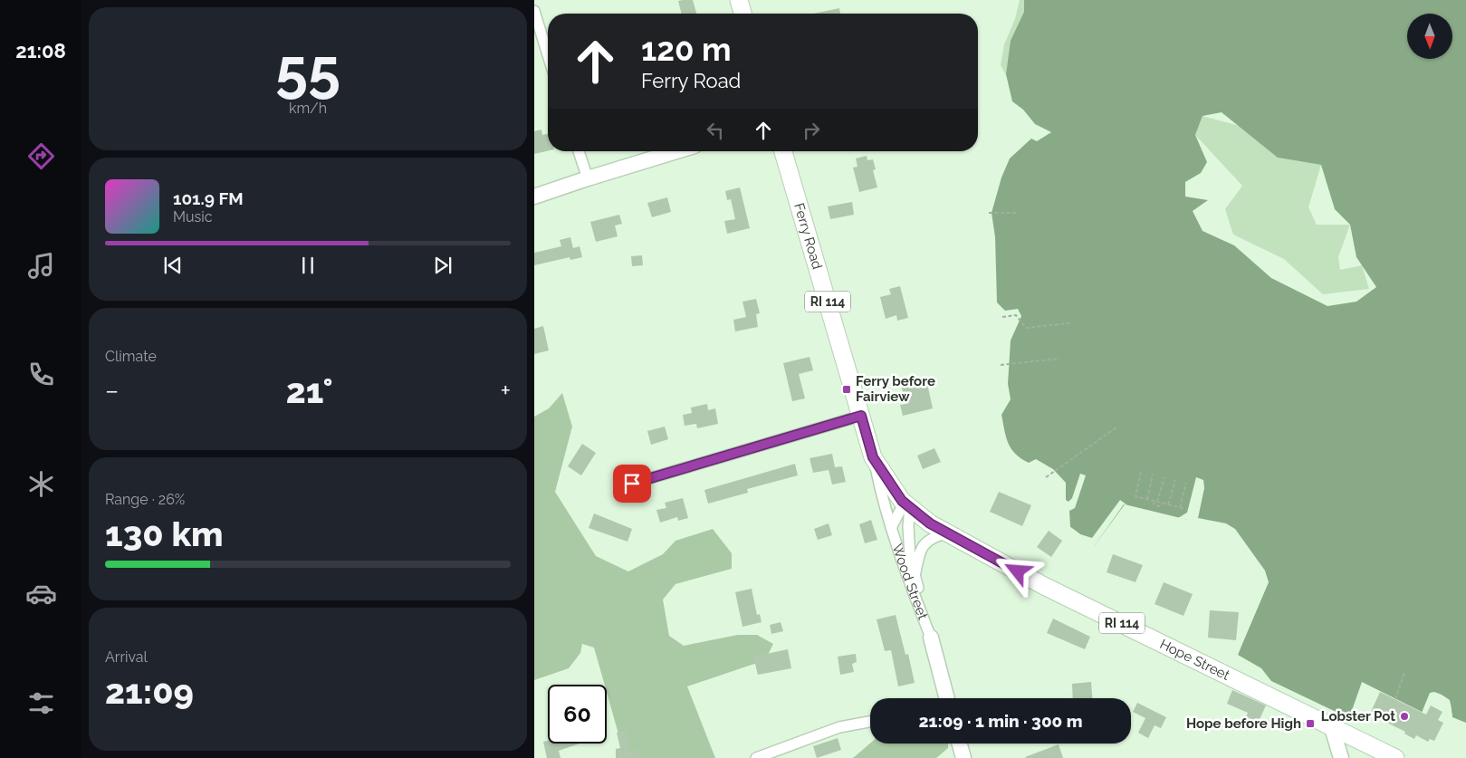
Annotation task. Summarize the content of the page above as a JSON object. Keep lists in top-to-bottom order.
{
  "streets": {
    "main road": ["Ferry Road", "RI 114", "Hope Street"],
    "street": ["Wood Street"]
  },
  "crossings": [
    ["Ferry Road", "Wood Street"],
    ["Ferry Road", "Hope Street"],
    ["Wood Street", "Hope Street"]
  ],
  "places": {
    "transit": ["Ferry before Fairview", "Hope before High"],
    "other": ["Lobster Pot"]
  },
  "north": "bottom",
  "page": {
    "tabs": "21:08",
    "tile": [
      ["55", "km/h"],
      "Climate",
      ["Range · 26%", "130 km"],
      ["Arrival", "21:09"]
    ],
    "turn": ["120 m", "Ferry Road"],
    "song": ["101.9 FM", "Music"],
    "heat": ["−", "21°", "+"],
    "limit": "60",
    "trip": "21:09 · 1 min · 300 m"
  }
}
